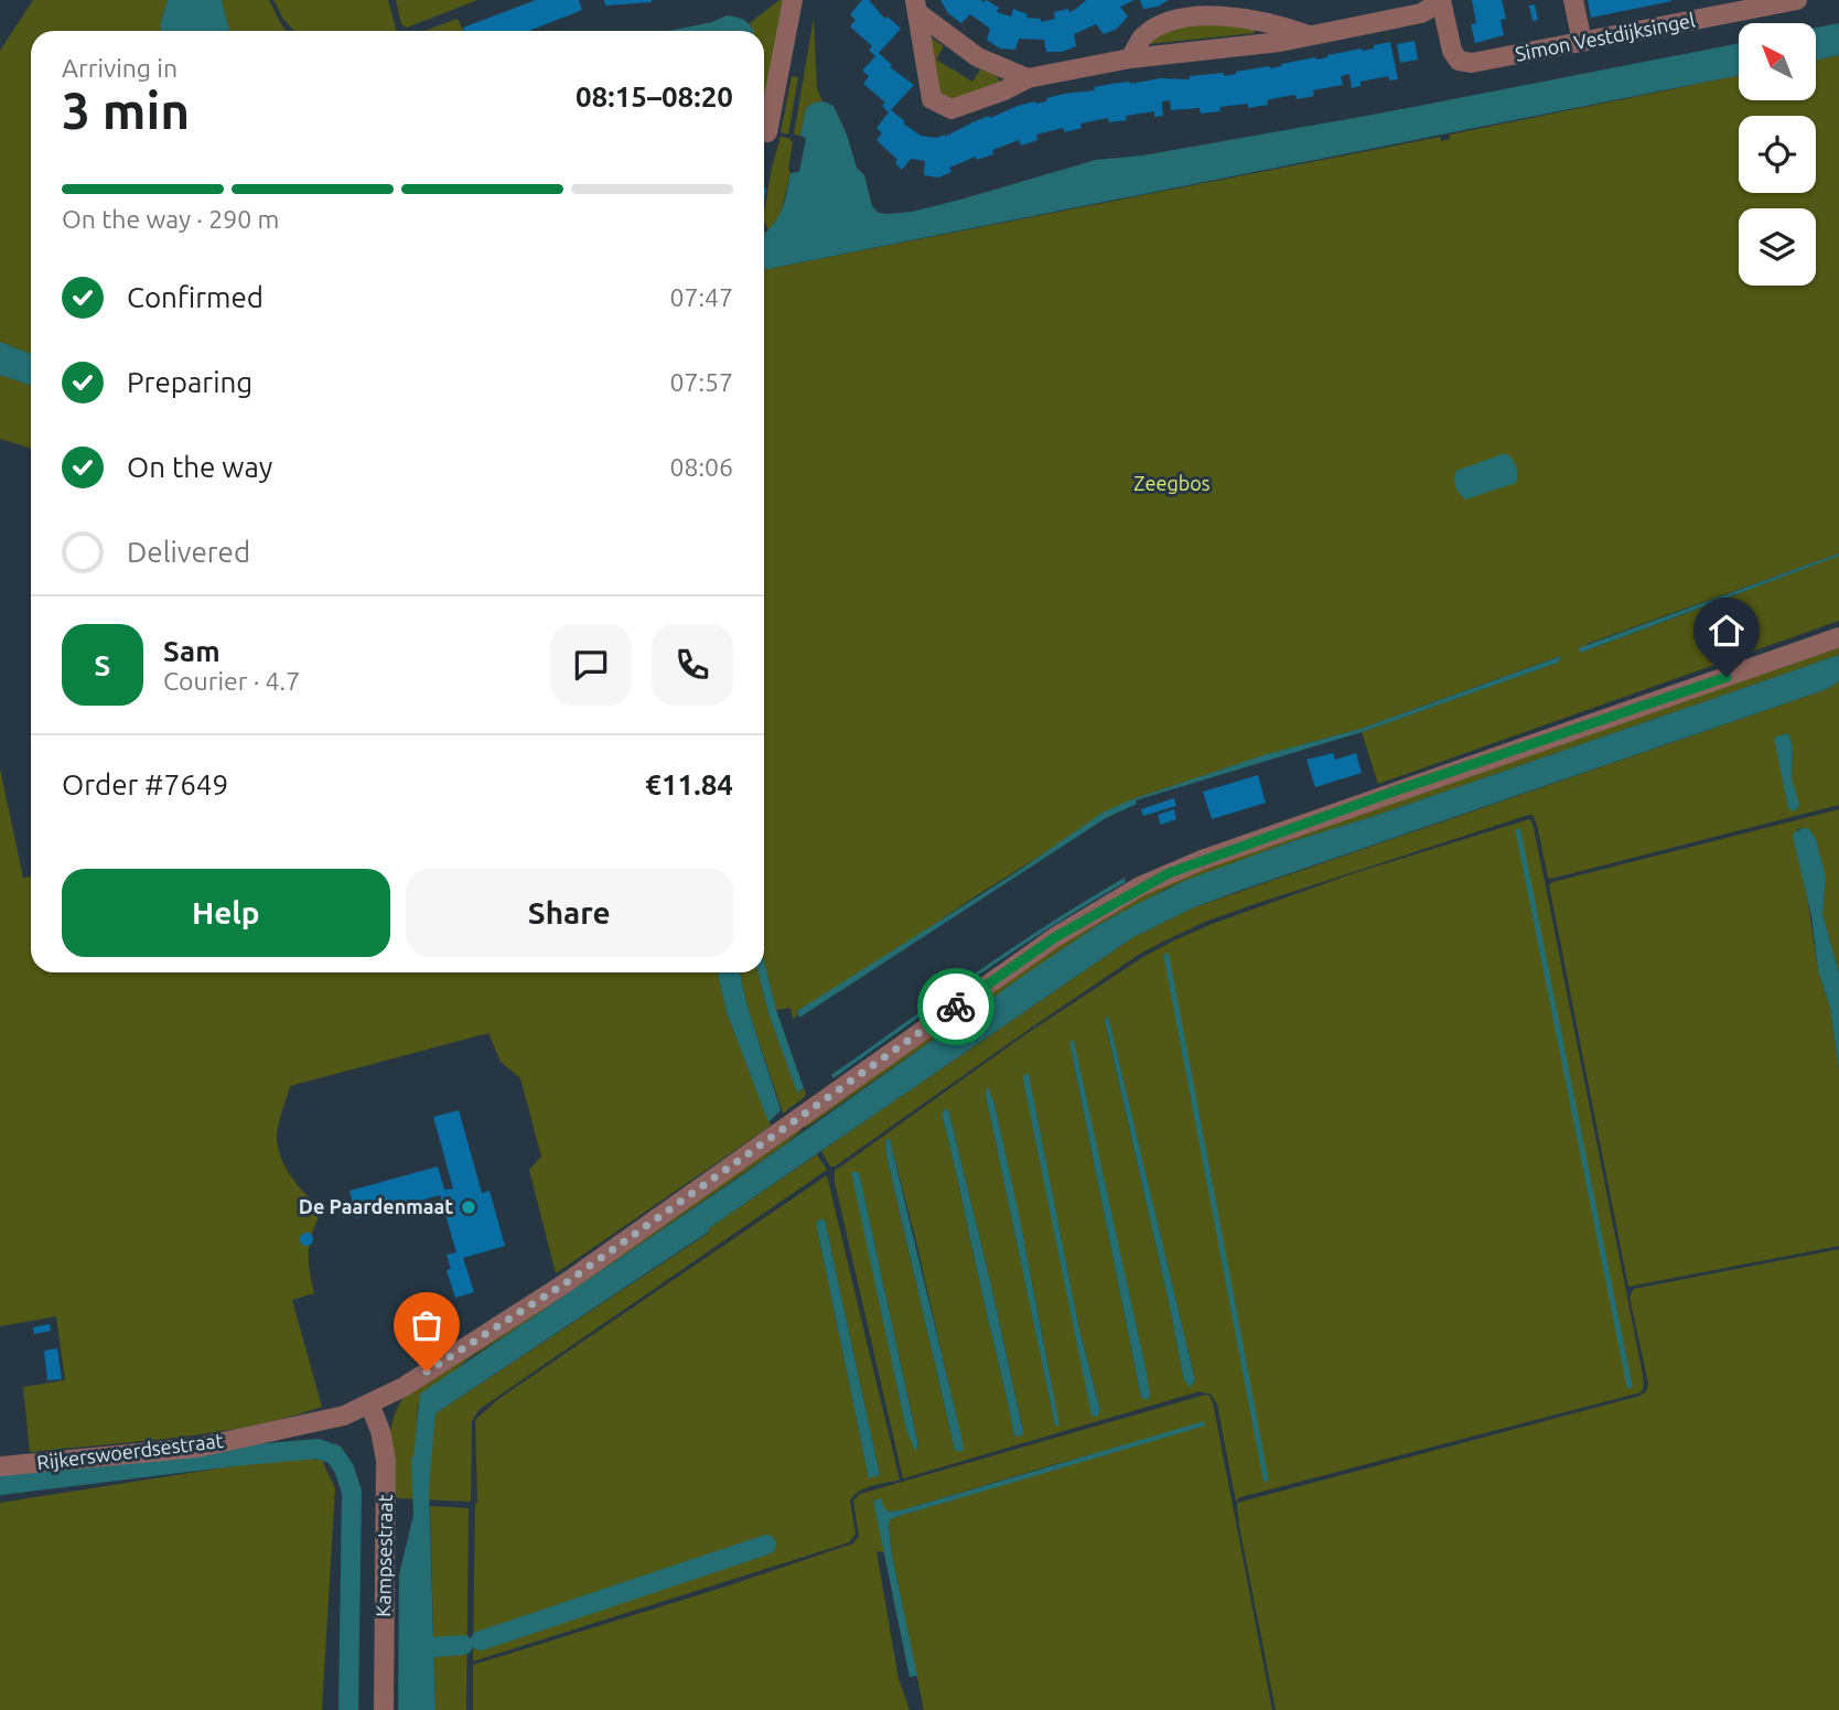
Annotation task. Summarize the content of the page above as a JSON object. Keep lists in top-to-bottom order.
{
  "streets": {
    "street": ["Simon Vestdijksingel", "Rijkerswoerdsestraat", "Kampsestraat"]
  },
  "crossings": [
    ["Rijkerswoerdsestraat", "Kampsestraat"]
  ],
  "parks": ["Zeegbos"],
  "places": ["De Paardenmaat"],
  "north": "top left",
  "page": {
    "heading": ["3 min", "Arriving in", "08:15–08:20"],
    "panel": [
      "Sam",
      "Courier · 4.7",
      "Order #7649",
      "€11.84"
    ],
    "bar": "On the way · 290 m",
    "list": [
      ["Confirmed", "07:47"],
      ["Preparing", "07:57"],
      ["On the way", "08:06"],
      "Delivered"
    ],
    "round": "S",
    "buttons": ["Help", "Share"]
  }
}
